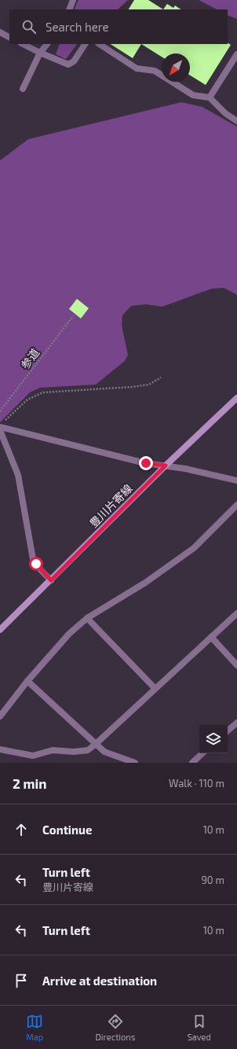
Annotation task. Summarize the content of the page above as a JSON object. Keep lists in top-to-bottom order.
{
  "streets": {
    "main road": ["豊川片寄線"],
    "path": ["参道"]
  },
  "north": "bottom left",
  "page": {
    "search": "Search here",
    "heading": ["2 min", "Walk · 110 m"],
    "list": [
      ["Continue", "10 m"],
      ["Turn left", "豊川片寄線", "90 m"],
      ["Turn left", "10 m"],
      "Arrive at destination"
    ],
    "nav": ["Map", "Directions", "Saved"]
  }
}
